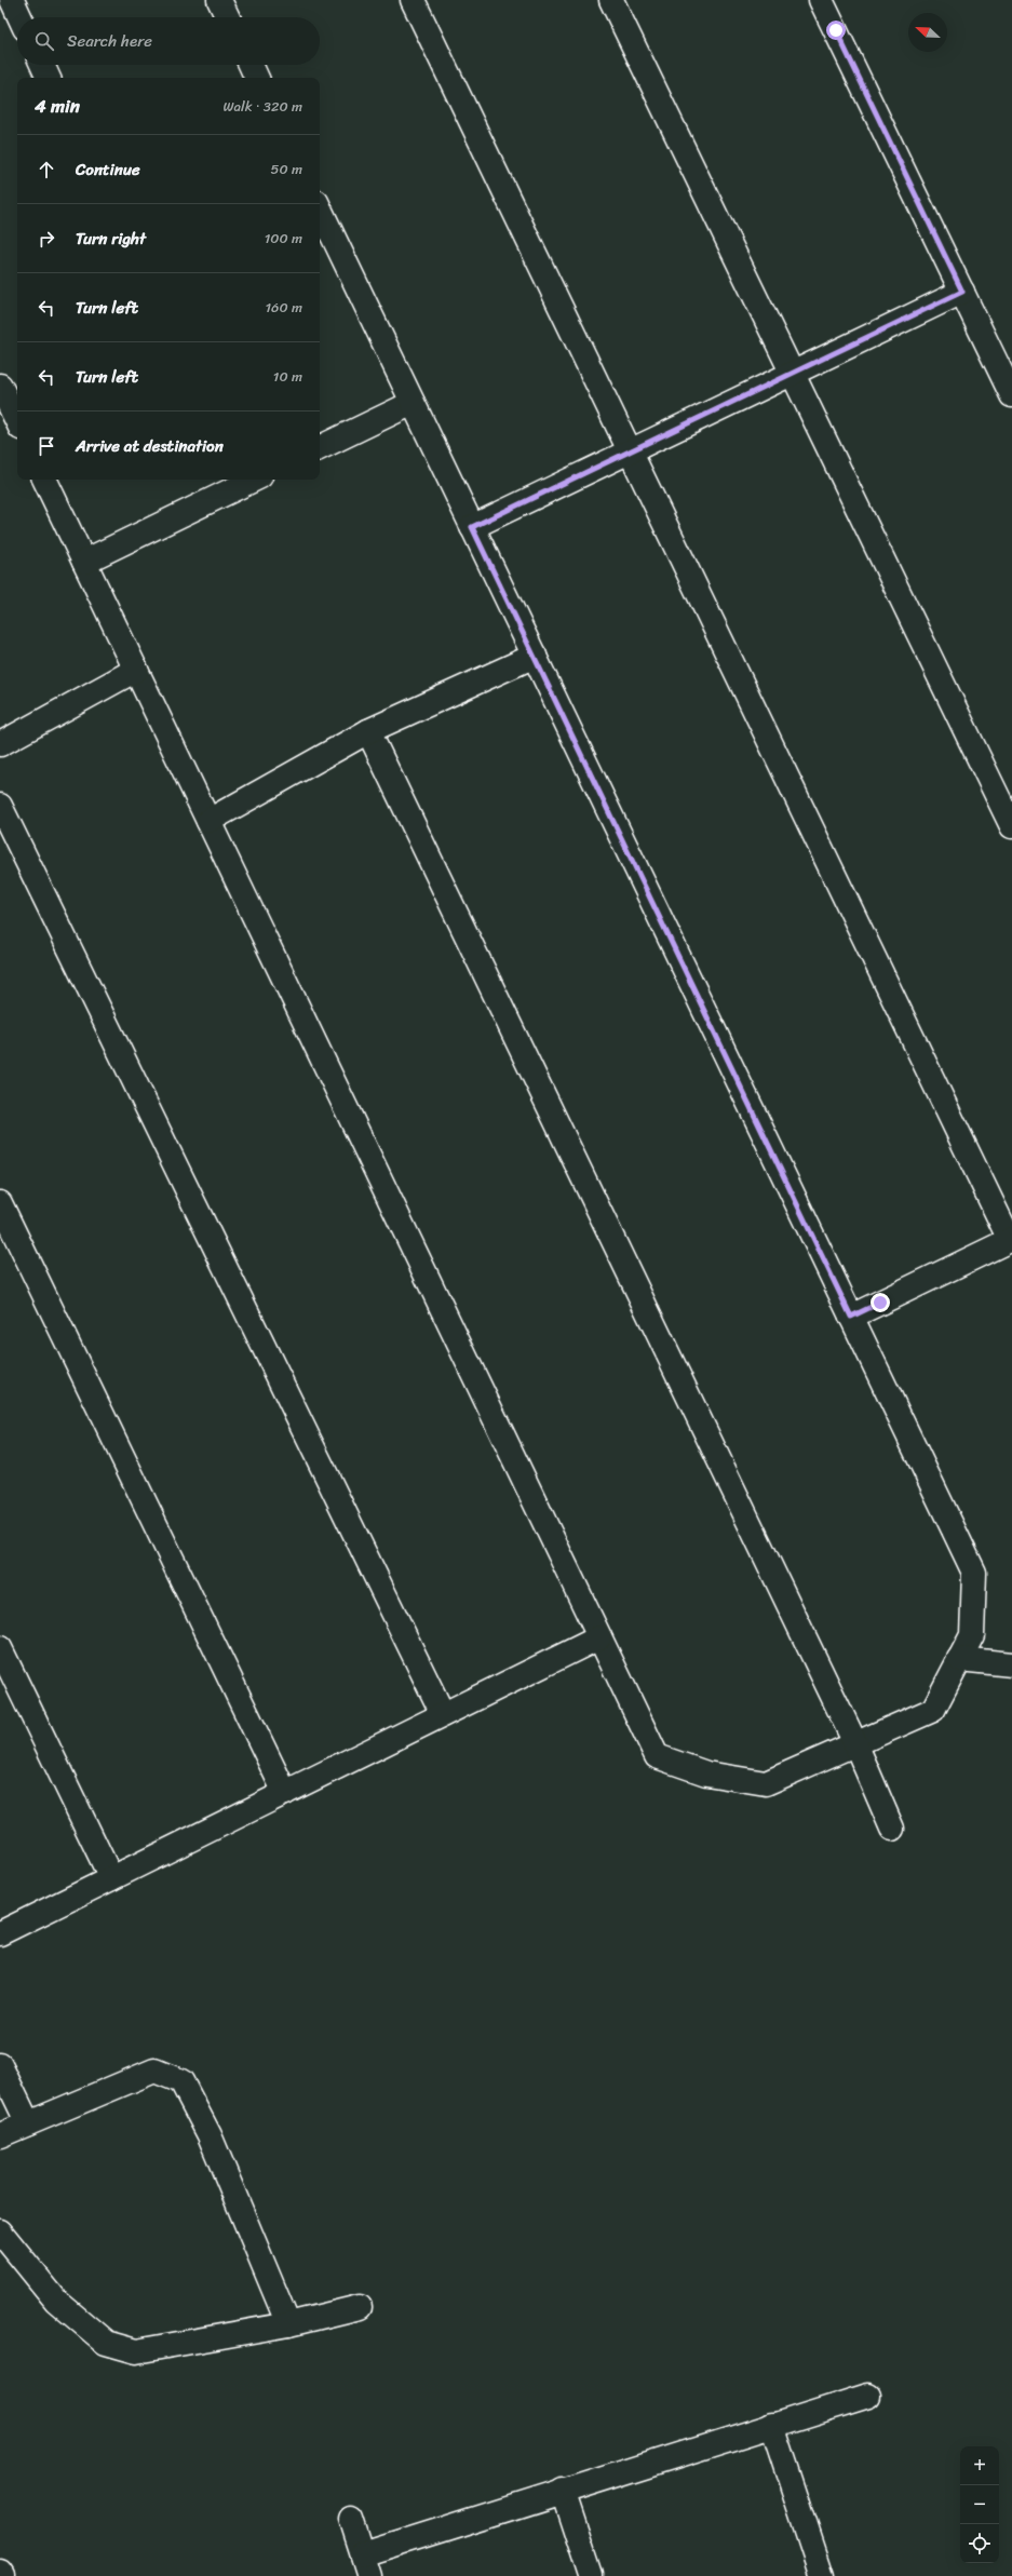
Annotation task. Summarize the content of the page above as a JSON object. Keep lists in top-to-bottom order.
{
  "north": "top left",
  "page": {
    "search": "Search here",
    "heading": ["4 min", "Walk · 320 m"],
    "list": [
      ["Continue", "50 m"],
      ["Turn right", "100 m"],
      ["Turn left", "160 m"],
      ["Turn left", "10 m"],
      "Arrive at destination"
    ],
    "map_buttons": ["+", "−"]
  }
}
